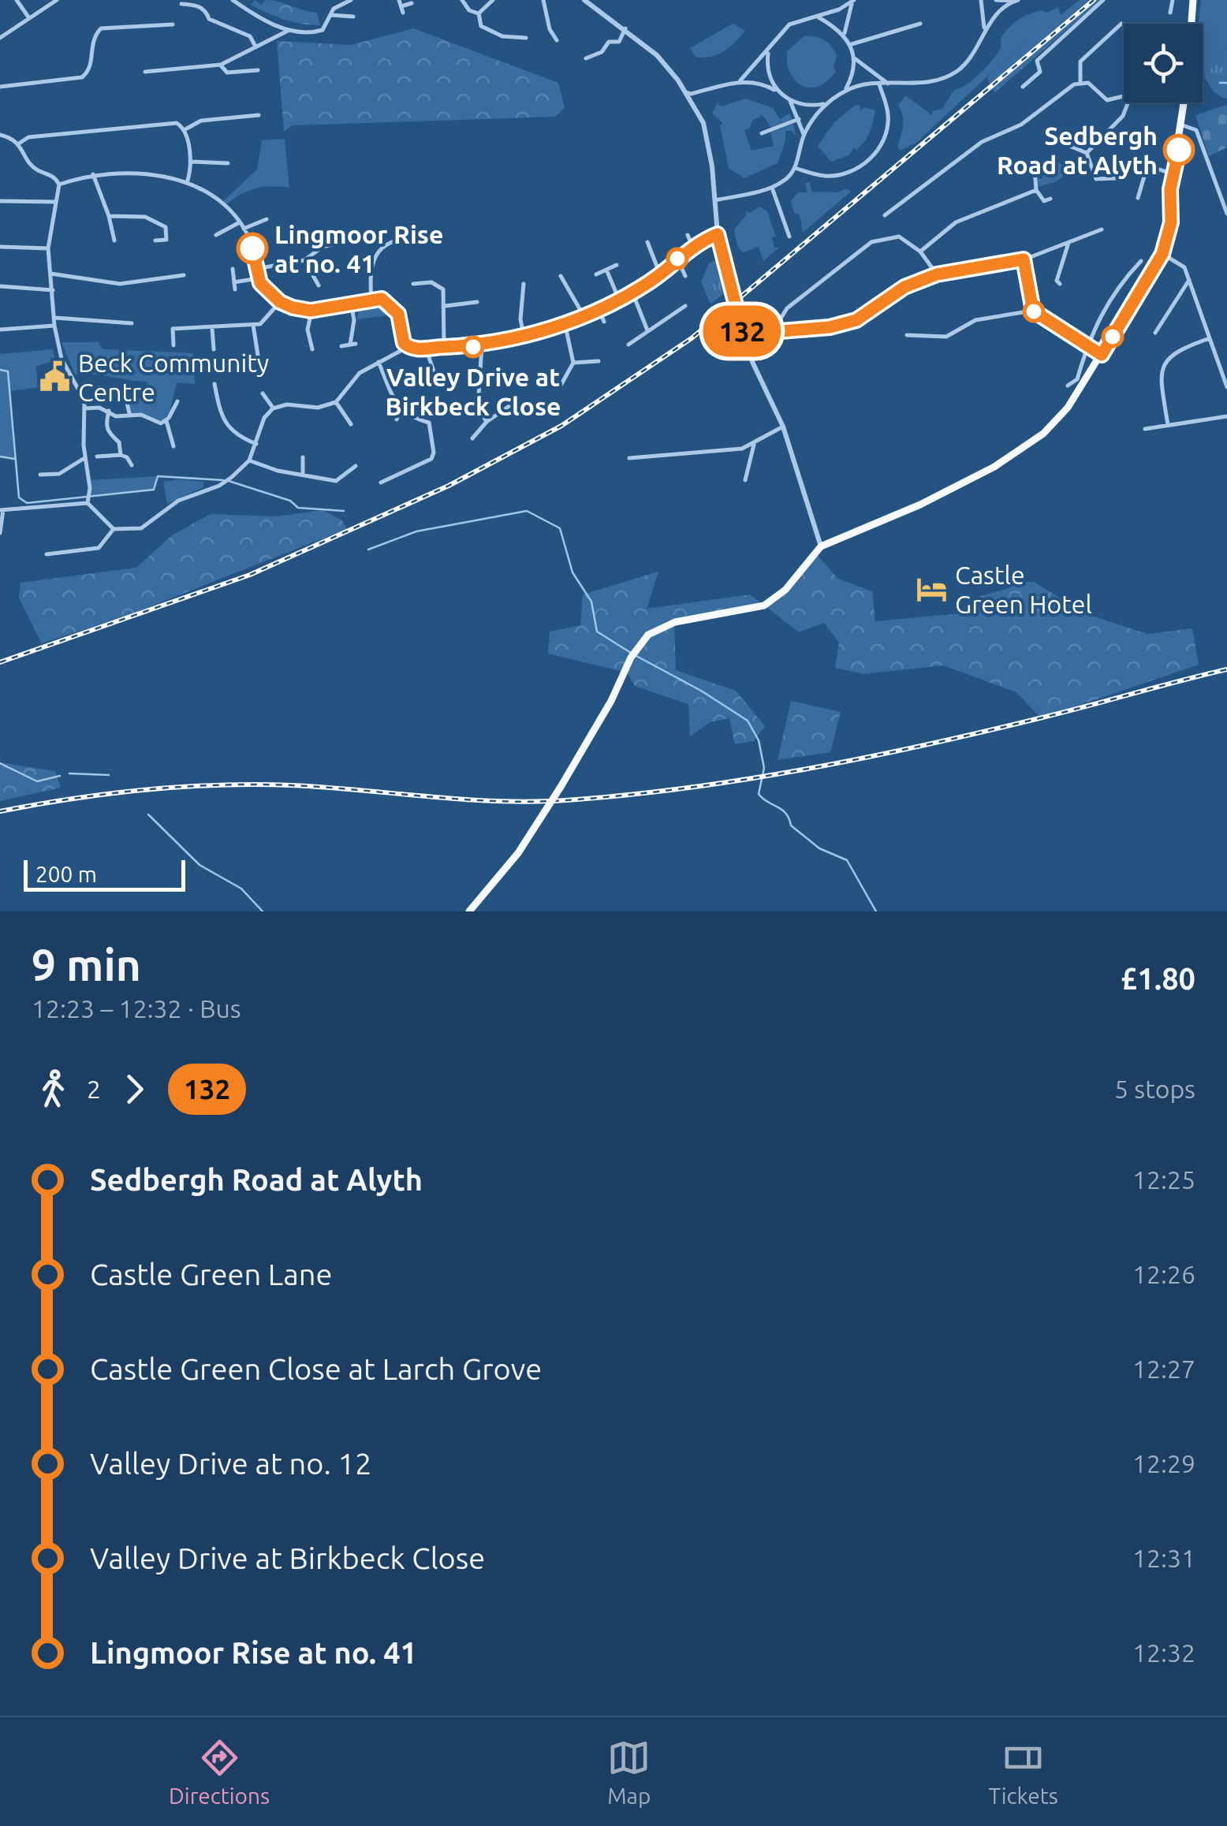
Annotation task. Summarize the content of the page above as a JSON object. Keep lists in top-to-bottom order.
{
  "places": {
    "other": ["Sedbergh Road at Alyth", "Lingmoor Rise at no. 41", "Valley Drive at Birkbeck Close"],
    "public building": ["Beck Community Centre"],
    "hotel": ["Castle Green Hotel"]
  },
  "lines": ["bus line 132"],
  "scale_bar": "200 m",
  "page": {
    "on_map": "132",
    "scale": "200 m",
    "heading": ["9 min", "12:23 – 12:32 · Bus", "£1.80"],
    "legs": ["2", "132", "5 stops"],
    "list": [
      {
        "name": "Sedbergh Road at Alyth",
        "value": "12:25"
      },
      {
        "name": "Castle Green Lane",
        "value": "12:26"
      },
      {
        "name": "Castle Green Close at Larch Grove",
        "value": "12:27"
      },
      {
        "name": "Valley Drive at no. 12",
        "value": "12:29"
      },
      {
        "name": "Valley Drive at Birkbeck Close",
        "value": "12:31"
      },
      {
        "name": "Lingmoor Rise at no. 41",
        "value": "12:32"
      }
    ],
    "tabs": ["Directions", "Map", "Tickets"]
  }
}
